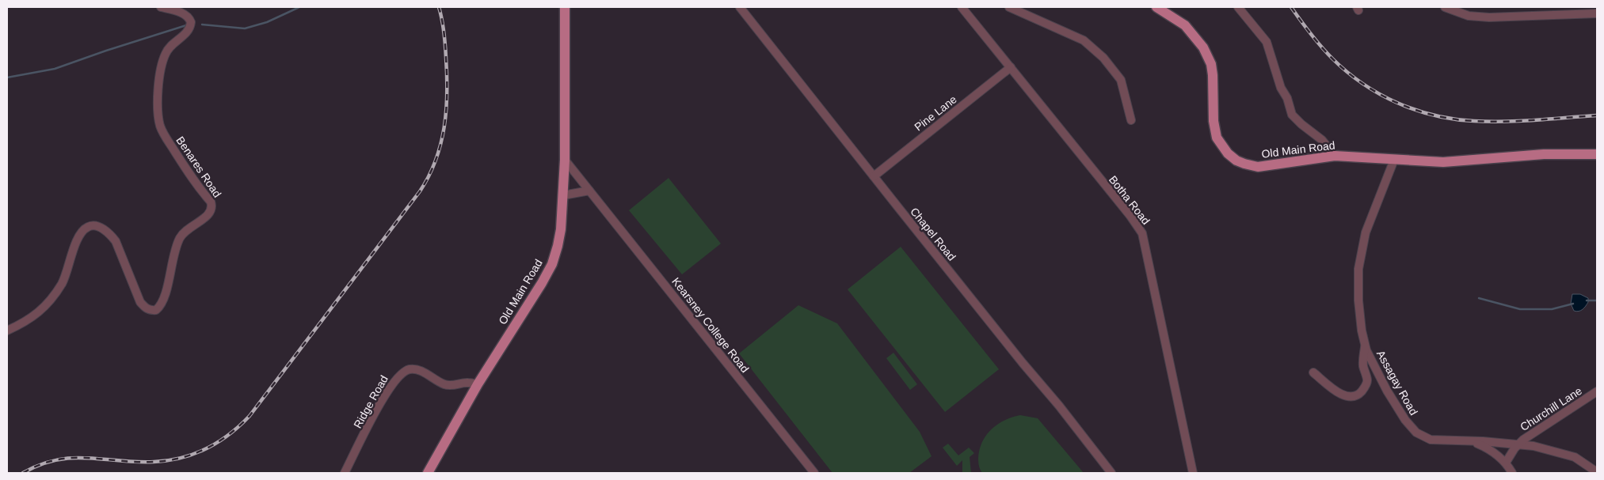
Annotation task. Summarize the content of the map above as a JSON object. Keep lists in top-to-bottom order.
{
  "streets": {
    "main road": ["Old Main Road"],
    "street": [
      "Pine Lane",
      "Benares Road",
      "Botha Road",
      "Chapel Road",
      "Kearsney College Road",
      "Assagay Road",
      "Ridge Road",
      "Churchill Lane"
    ]
  },
  "crossings": [
    ["Pine Lane", "Botha Road"],
    ["Pine Lane", "Chapel Road"],
    ["Old Main Road", "Kearsney College Road"],
    ["Old Main Road", "Assagay Road"],
    ["Old Main Road", "Ridge Road"],
    ["Assagay Road", "Churchill Lane"]
  ]
}
